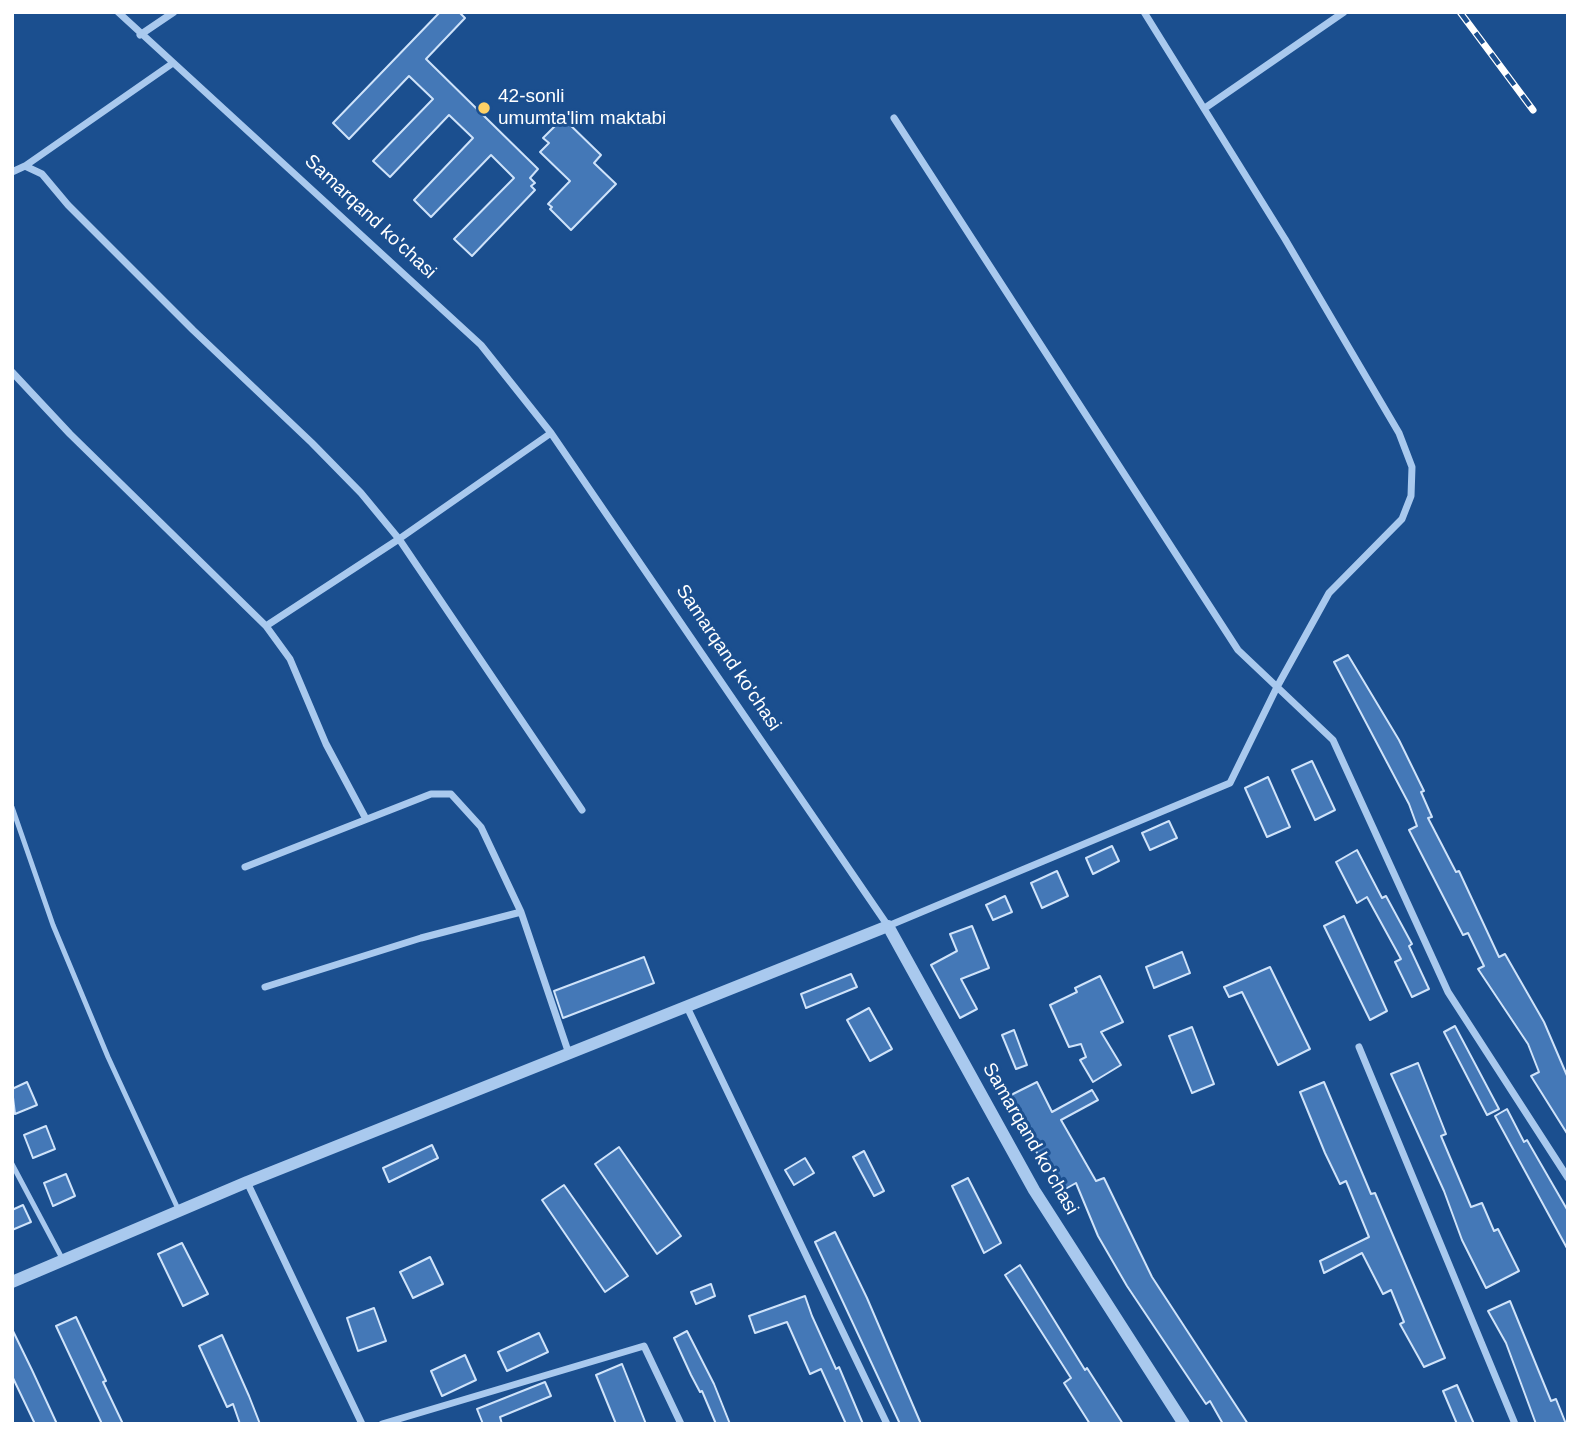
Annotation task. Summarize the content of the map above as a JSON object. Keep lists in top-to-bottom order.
{
  "streets": {
    "street": ["Samarqand ko'chasi"]
  },
  "places": ["42-sonli umumta'lim maktabi"]
}
